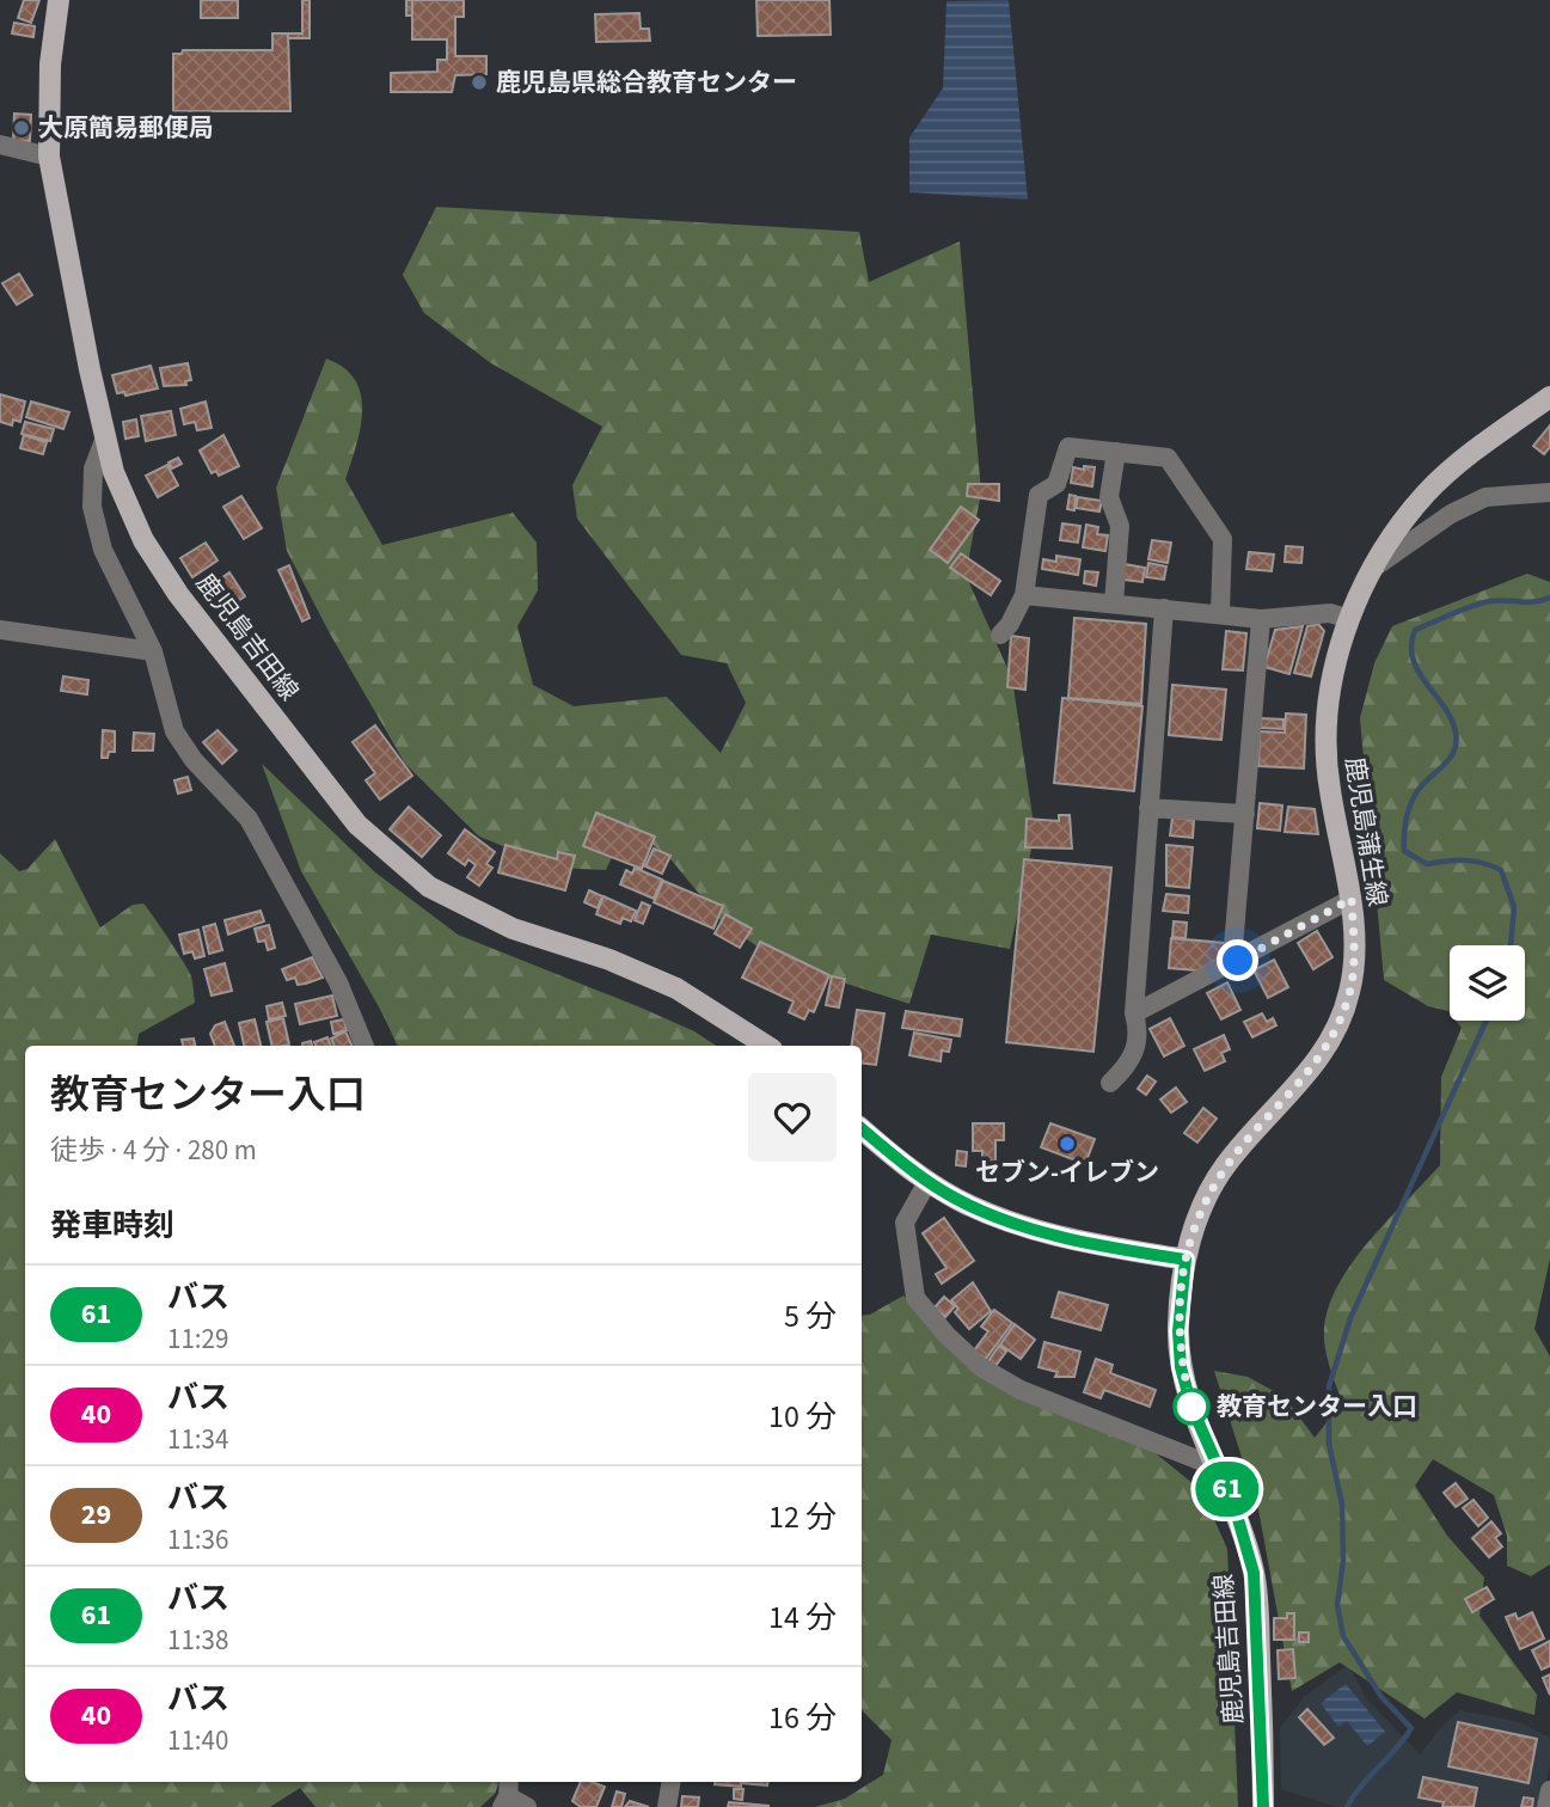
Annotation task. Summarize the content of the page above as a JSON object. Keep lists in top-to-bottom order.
{
  "streets": {
    "main road": ["鹿児島吉田線", "鹿児島蒲生線"]
  },
  "crossings": [
    ["鹿児島吉田線", "鹿児島蒲生線"]
  ],
  "places": [
    "鹿児島県総合教育センター",
    "大原簡易郵便局",
    "セブン-イレブン",
    "教育センター入口"
  ],
  "lines": ["bus line 61"],
  "page": {
    "on_map": "61",
    "heading": [
      ["教育センター入口", "徒歩 · 4 分 · 280 m"],
      "発車時刻"
    ],
    "list": [
      {
        "mark": "61",
        "name": "バス",
        "note": "11:29",
        "value": "5 分"
      },
      {
        "mark": "40",
        "name": "バス",
        "note": "11:34",
        "value": "10 分"
      },
      {
        "mark": "29",
        "name": "バス",
        "note": "11:36",
        "value": "12 分"
      },
      {
        "mark": "61",
        "name": "バス",
        "note": "11:38",
        "value": "14 分"
      },
      {
        "mark": "40",
        "name": "バス",
        "note": "11:40",
        "value": "16 分"
      }
    ]
  }
}
